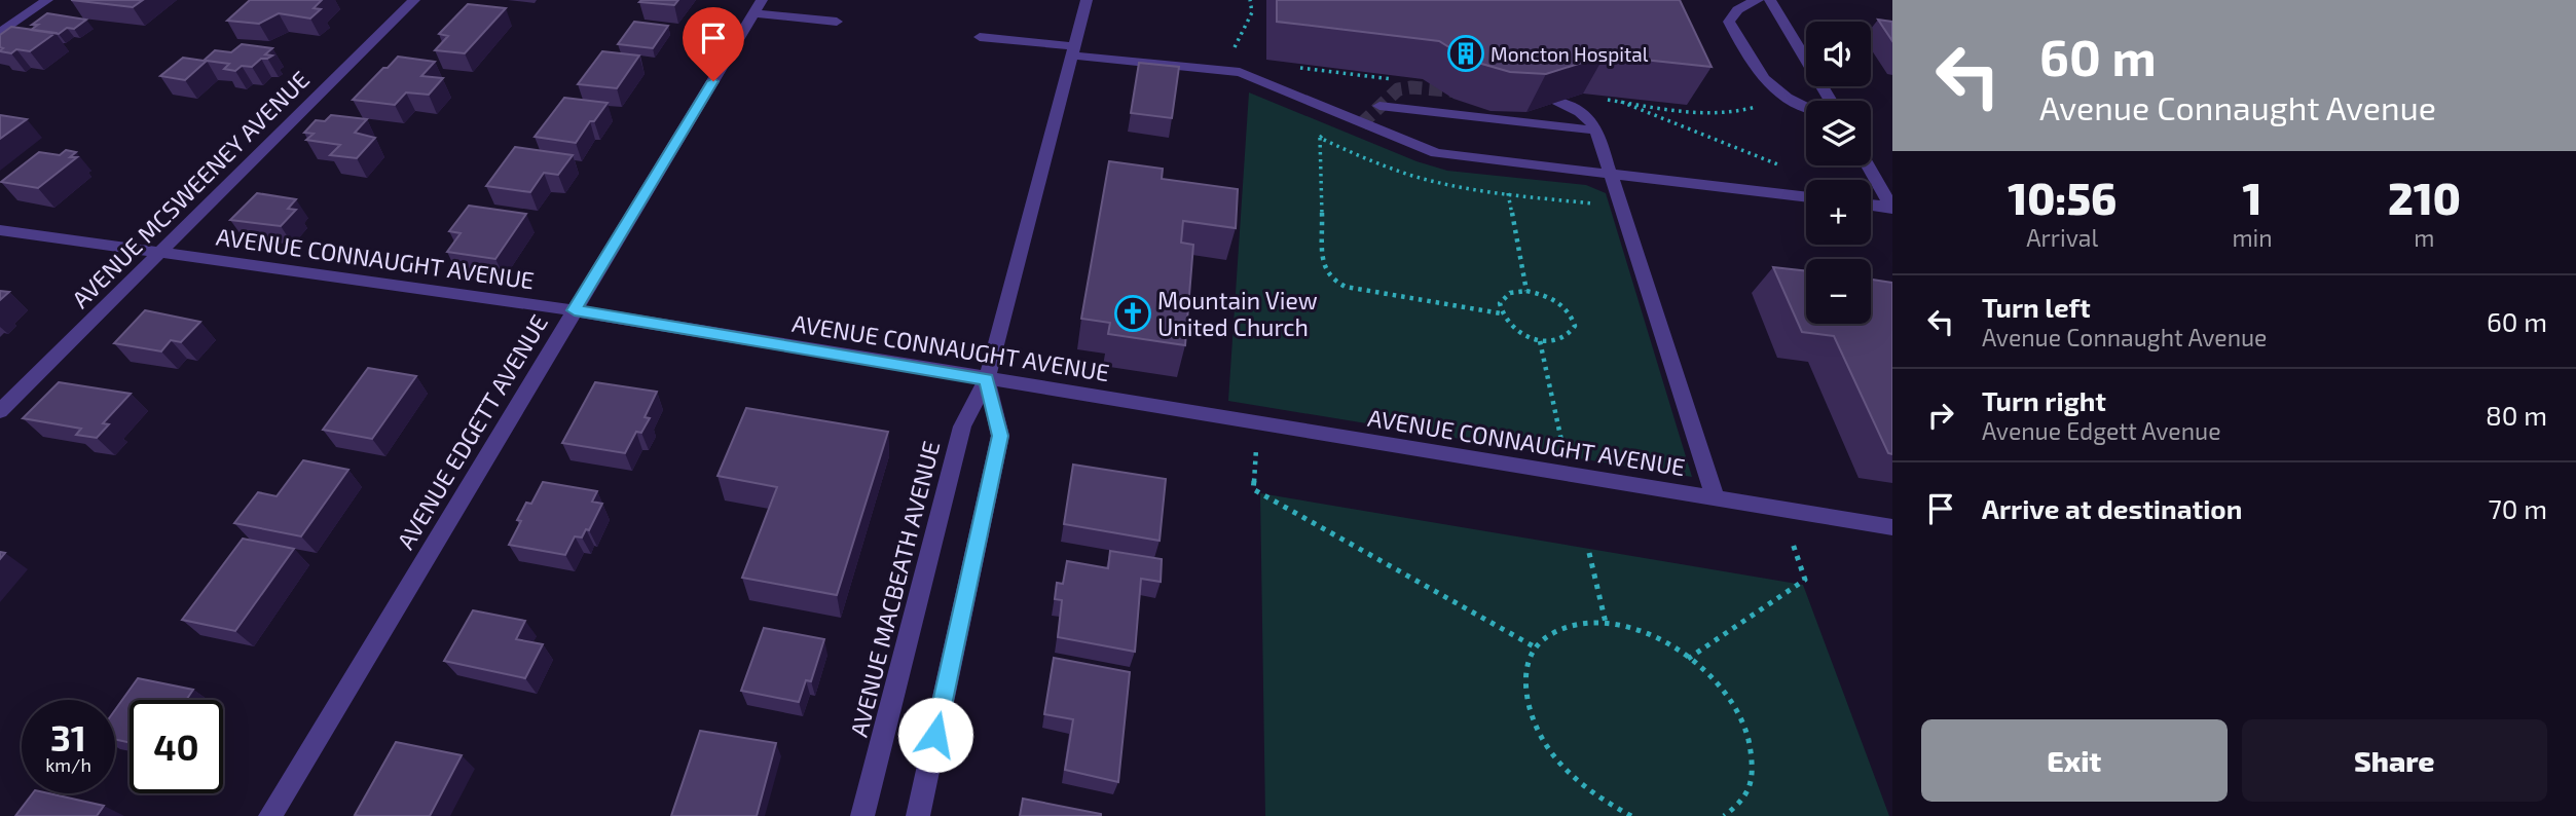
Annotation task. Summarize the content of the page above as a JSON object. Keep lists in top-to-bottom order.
{
  "streets": {
    "street": [
      "AVENUE MCSWEENEY AVENUE",
      "AVENUE CONNAUGHT AVENUE",
      "AVENUE EDGETT AVENUE",
      "AVENUE MACBEATH AVENUE"
    ]
  },
  "crossings": [
    ["AVENUE MCSWEENEY AVENUE", "AVENUE CONNAUGHT AVENUE"],
    ["AVENUE CONNAUGHT AVENUE", "AVENUE EDGETT AVENUE"],
    ["AVENUE CONNAUGHT AVENUE", "AVENUE MACBEATH AVENUE"]
  ],
  "places": {
    "building": ["Moncton Hospital"],
    "church": ["Mountain View United Church"]
  },
  "page": {
    "turn": ["60 m", "Avenue Connaught Avenue"],
    "map_buttons": ["+", "−"],
    "eta": [
      "10:56",
      "Arrival",
      "1",
      "min",
      "210",
      "m"
    ],
    "list": [
      {
        "name": "Turn left",
        "note": "Avenue Connaught Avenue",
        "value": "60 m"
      },
      {
        "name": "Turn right",
        "note": "Avenue Edgett Avenue",
        "value": "80 m"
      },
      {
        "name": "Arrive at destination",
        "value": "70 m"
      }
    ],
    "speed": "31 km/h",
    "limit": "40",
    "buttons": ["Exit", "Share"]
  }
}
